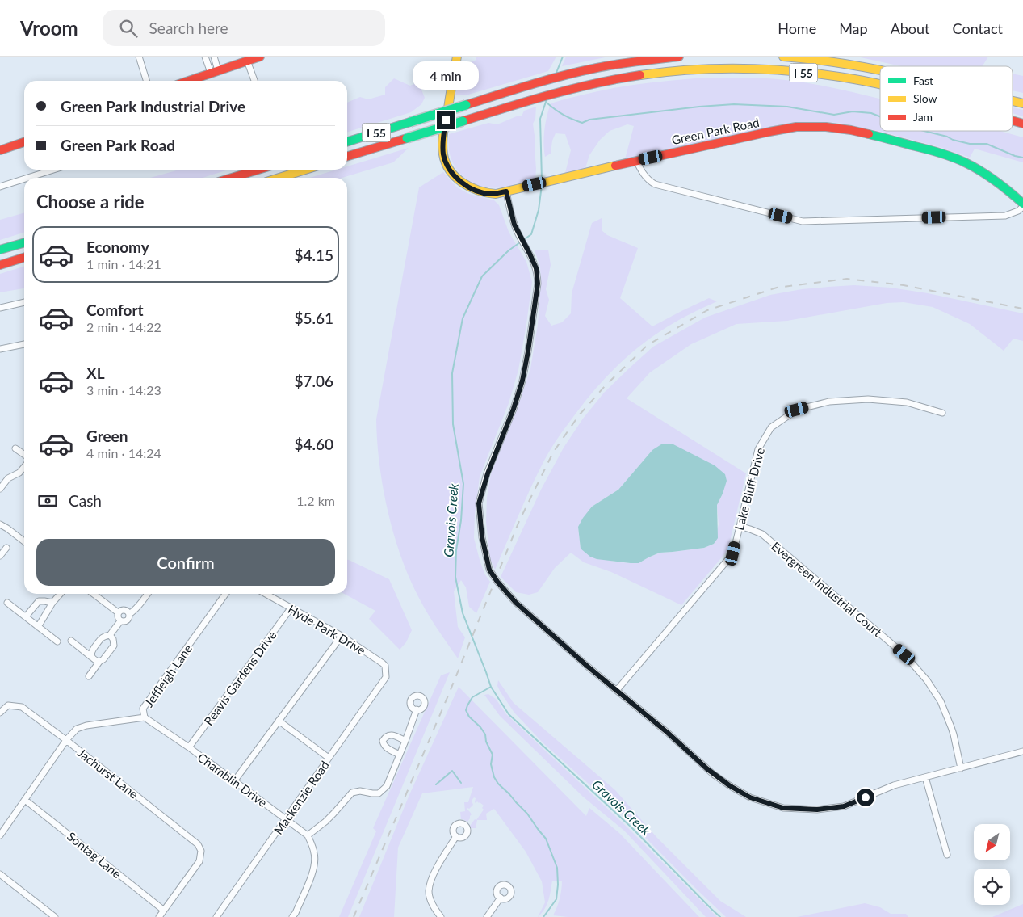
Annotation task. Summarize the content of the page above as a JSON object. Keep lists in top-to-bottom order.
{
  "streets": {
    "main road": ["I 55", "Green Park Road"],
    "street": [
      "Lake Bluff Drive",
      "Evergreen Industrial Court",
      "Hyde Park Drive",
      "Jeffleigh Lane",
      "Reavis Gardens Drive",
      "Jachurst Lane",
      "Chamblin Drive",
      "Mackenzie Road",
      "Sontag Lane"
    ]
  },
  "crossings": [
    ["Lake Bluff Drive", "Evergreen Industrial Court"],
    ["Hyde Park Drive", "Reavis Gardens Drive"],
    ["Hyde Park Drive", "Mackenzie Road"],
    ["Jeffleigh Lane", "Jachurst Lane"],
    ["Jeffleigh Lane", "Chamblin Drive"],
    ["Jeffleigh Lane", "Sontag Lane"],
    ["Reavis Gardens Drive", "Chamblin Drive"],
    ["Jachurst Lane", "Sontag Lane"],
    ["Chamblin Drive", "Mackenzie Road"]
  ],
  "water": ["Gravois Creek"],
  "legend": ["Fast", "Slow", "Jam"],
  "north": "bottom left",
  "page": {
    "header": "Vroom",
    "search": "Search here",
    "nav": [
      "Home",
      "Map",
      "About",
      "Contact"
    ],
    "bubble": "4 min",
    "banner": ["Green Park Industrial Drive", "Green Park Road"],
    "heading": "Choose a ride",
    "list": [
      {
        "name": "Economy",
        "note": "1 min · 14:21",
        "value": "$4.15"
      },
      {
        "name": "Comfort",
        "note": "2 min · 14:22",
        "value": "$5.61"
      },
      {
        "name": "XL",
        "note": "3 min · 14:23",
        "value": "$7.06"
      },
      {
        "name": "Green",
        "note": "4 min · 14:24",
        "value": "$4.60"
      }
    ],
    "pay": ["Cash", "1.2 km"],
    "buttons": "Confirm"
  }
}
